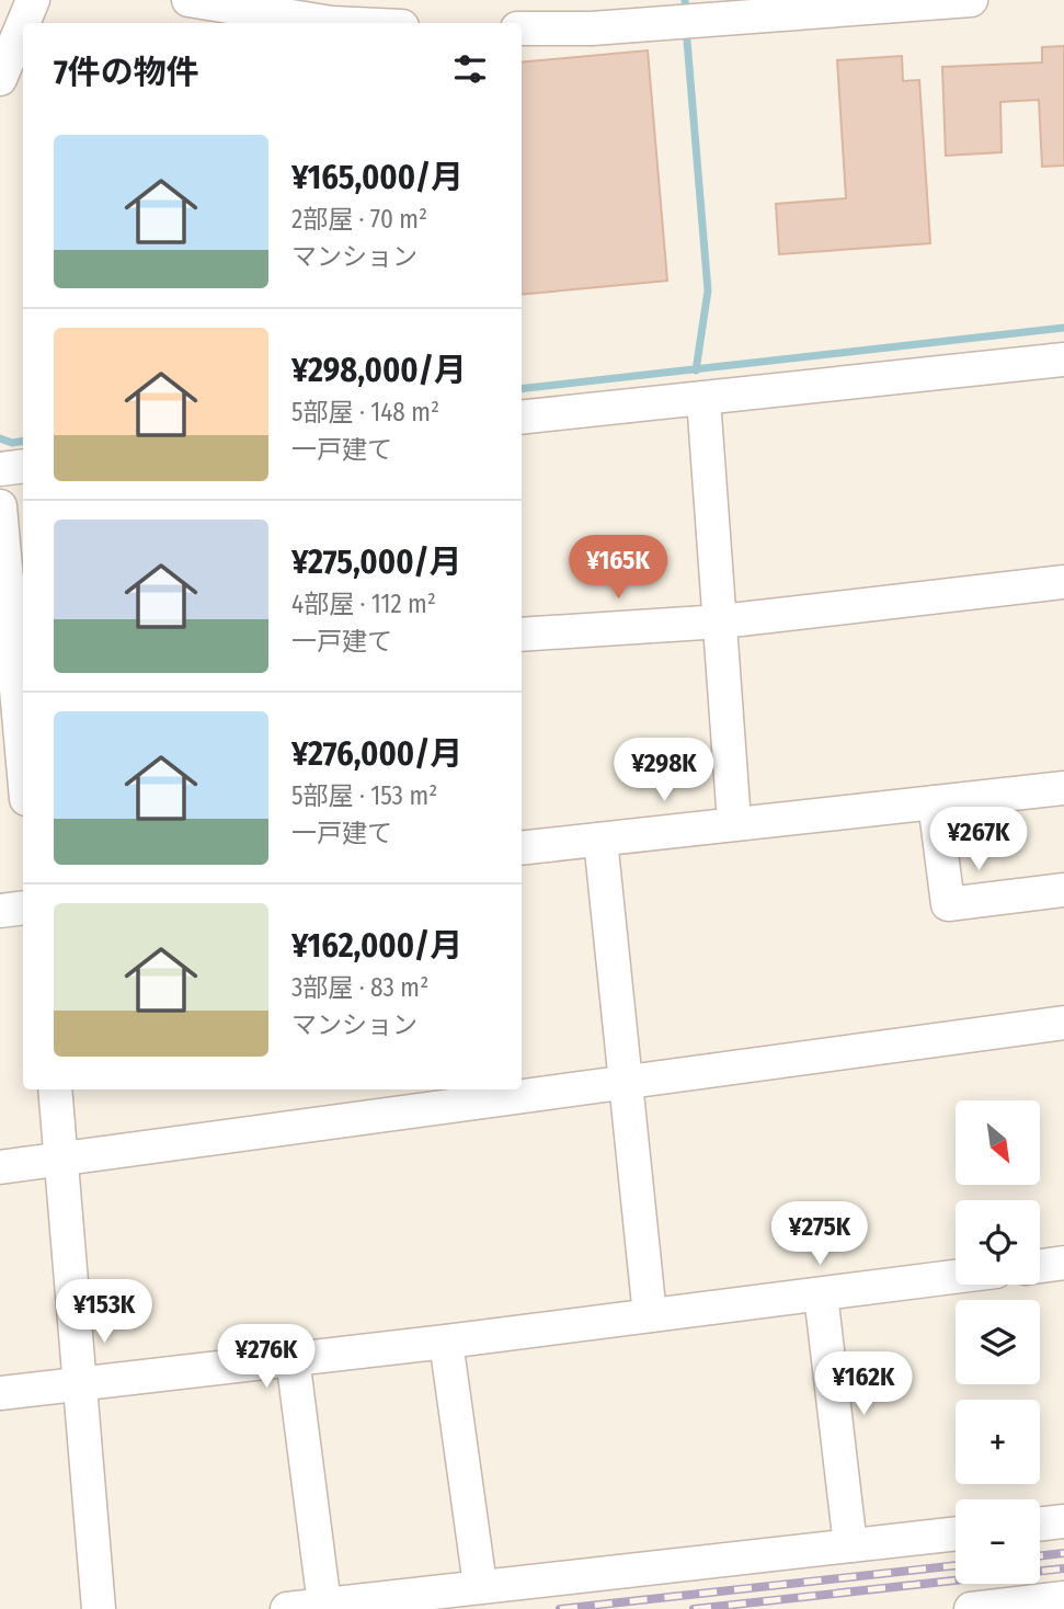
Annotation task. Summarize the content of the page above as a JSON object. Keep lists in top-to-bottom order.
{
  "north": "bottom right",
  "page": {
    "heading": "7件の物件",
    "list": [
      {
        "name": "¥165,000/月",
        "note": "2部屋 · 70 m² · マンション"
      },
      {
        "name": "¥298,000/月",
        "note": "5部屋 · 148 m² · 一戸建て"
      },
      {
        "name": "¥275,000/月",
        "note": "4部屋 · 112 m² · 一戸建て"
      },
      {
        "name": "¥276,000/月",
        "note": "5部屋 · 153 m² · 一戸建て"
      },
      {
        "name": "¥162,000/月",
        "note": "3部屋 · 83 m² · マンション"
      }
    ],
    "price": [
      "¥165K",
      "¥298K",
      "¥267K",
      "¥275K",
      "¥153K",
      "¥276K",
      "¥162K"
    ],
    "map_buttons": ["+", "−"]
  }
}
